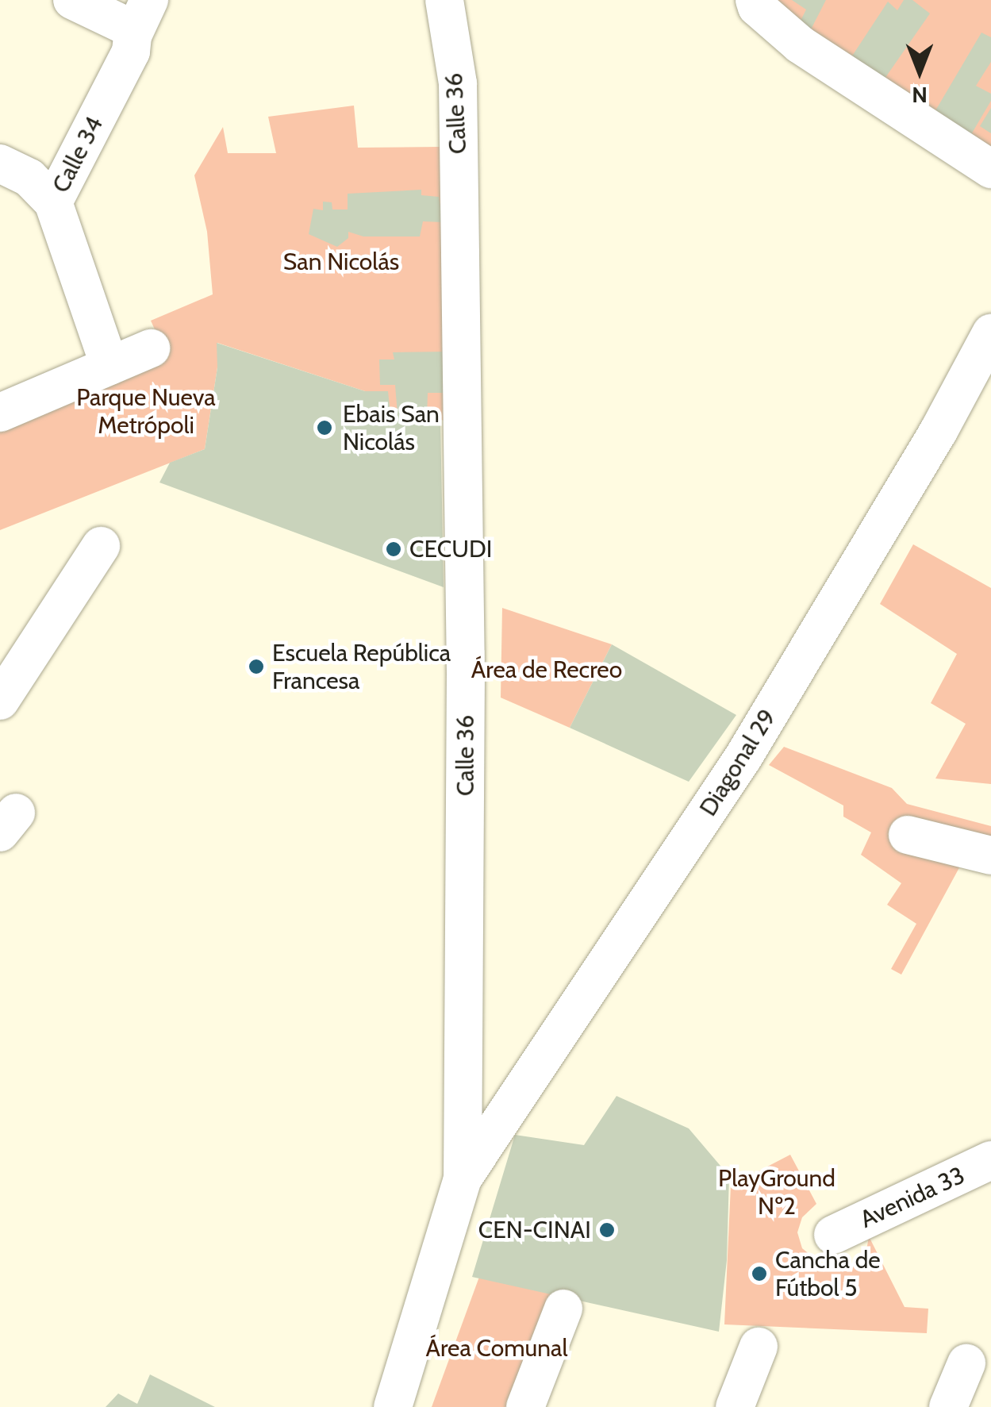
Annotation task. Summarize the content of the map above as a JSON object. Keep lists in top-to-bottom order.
{
  "streets": {
    "street": [
      "Calle 36",
      "Calle 34",
      "Diagonal 29",
      "Avenida 33"
    ]
  },
  "crossings": [
    ["Calle 36", "Diagonal 29"]
  ],
  "parks": [
    "San Nicolás",
    "Parque Nueva Metrópoli",
    "Área de Recreo",
    "PlayGround Nº2",
    "Área Comunal"
  ],
  "places": [
    "Ebais San Nicolás",
    "CECUDI",
    "Escuela República Francesa",
    "CEN-CINAI",
    "Cancha de Fútbol 5"
  ],
  "north": "bottom"
}
